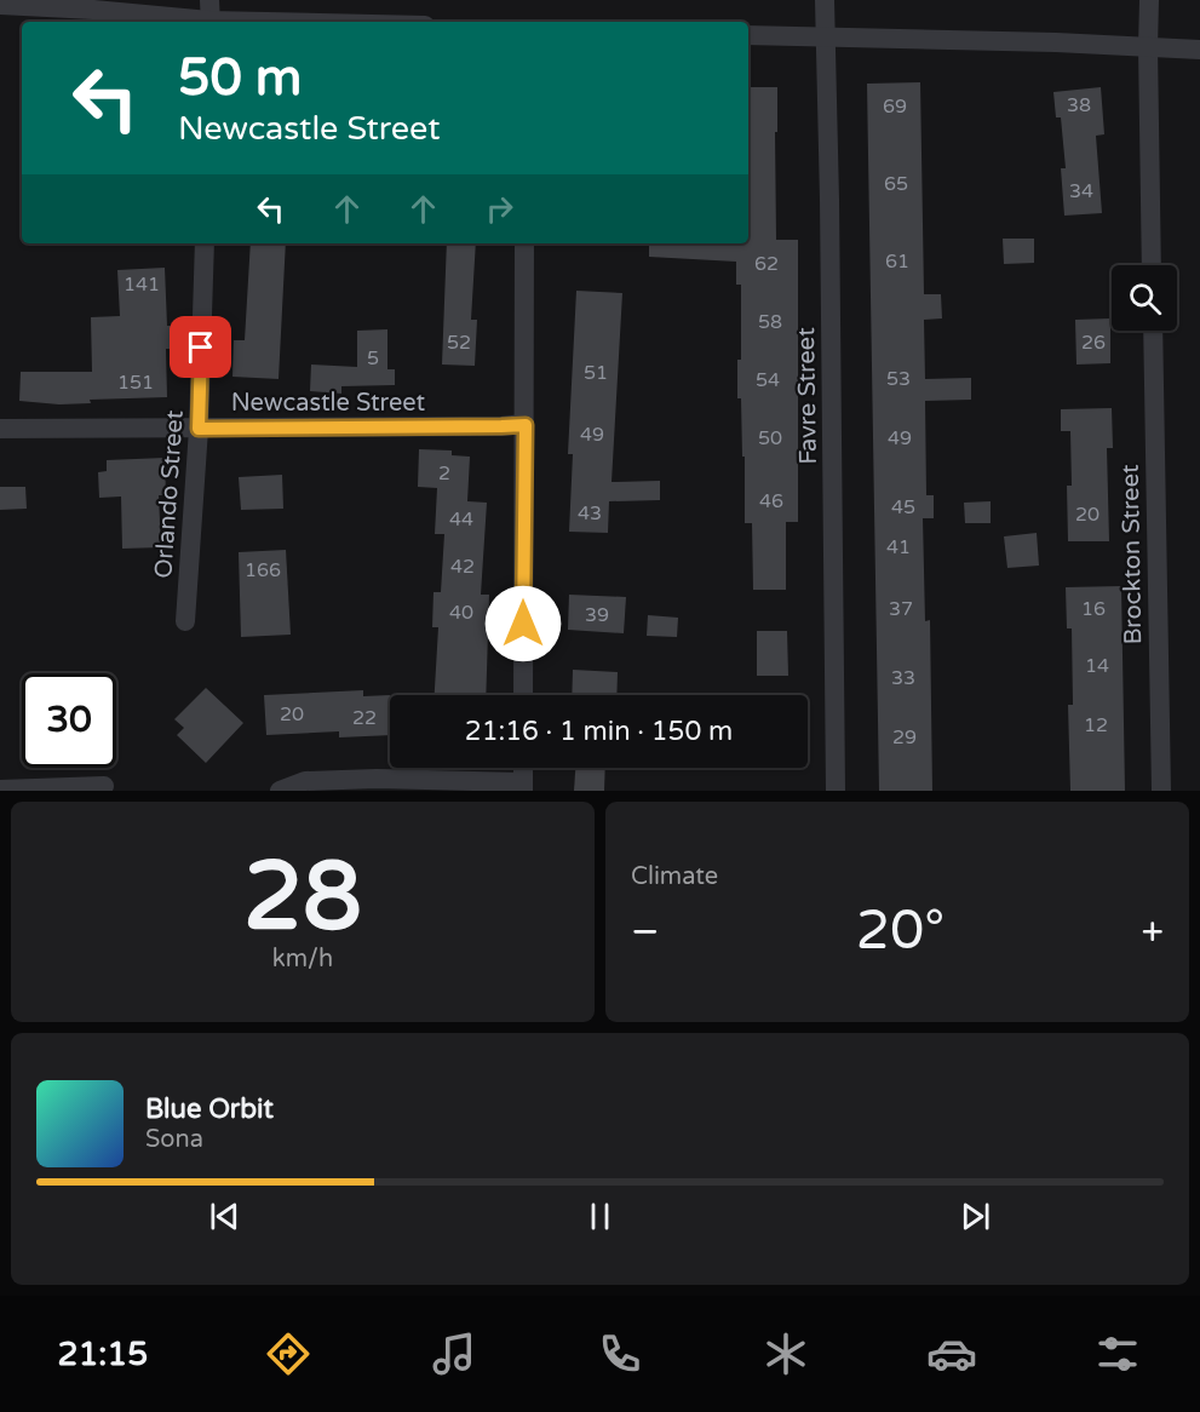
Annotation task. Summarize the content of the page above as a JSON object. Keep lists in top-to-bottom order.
{
  "streets": {
    "street": [
      "Favre Street",
      "Newcastle Street",
      "Orlando Street",
      "Brockton Street"
    ]
  },
  "crossings": [
    ["Newcastle Street", "Orlando Street"]
  ],
  "house_numbers": [
    "38",
    "69",
    "65",
    "34",
    "61",
    "62",
    "141",
    "58",
    "52",
    "26",
    "5",
    "51",
    "53",
    "54",
    "151",
    "49",
    "50",
    "49",
    "2",
    "46",
    "45",
    "43",
    "20",
    "44",
    "41",
    "42",
    "166",
    "37",
    "16",
    "40",
    "39",
    "14",
    "33",
    "20",
    "22",
    "12",
    "29"
  ],
  "page": {
    "turn": ["50 m", "Newcastle Street"],
    "limit": "30",
    "trip": "21:16 · 1 min · 150 m",
    "tile": [
      ["28", "km/h"],
      "Climate"
    ],
    "heat": ["−", "20°", "+"],
    "song": ["Blue Orbit", "Sona"],
    "tabs": "21:15"
  }
}
